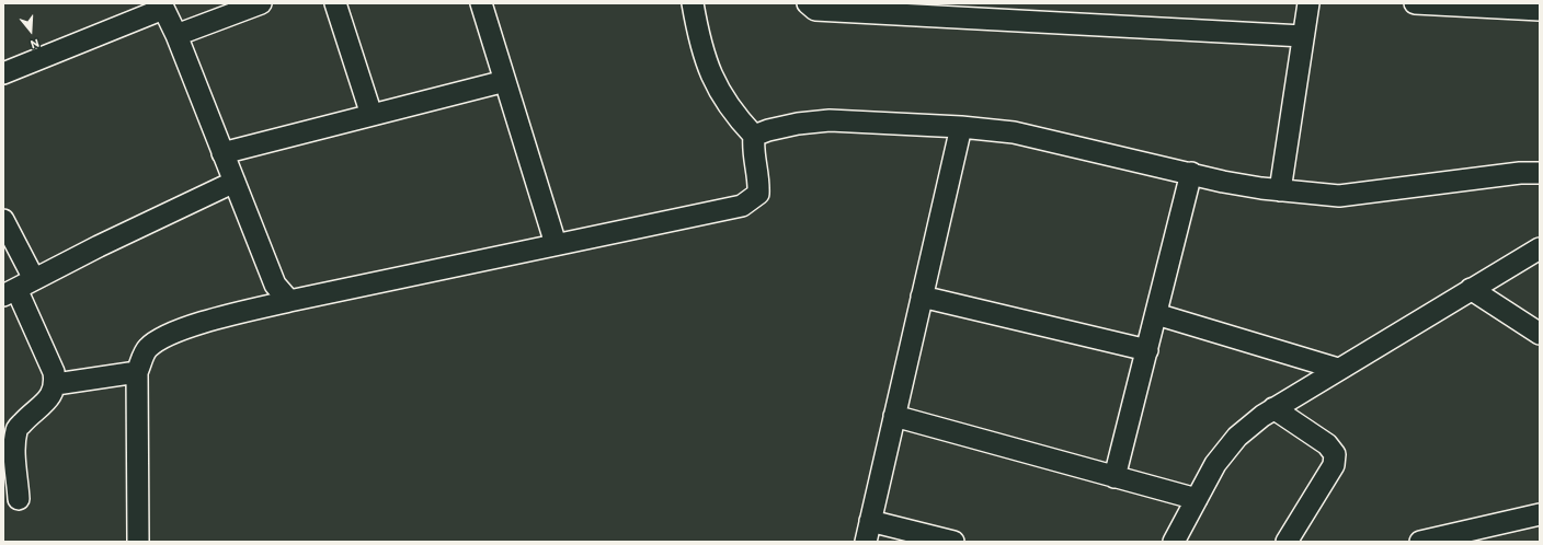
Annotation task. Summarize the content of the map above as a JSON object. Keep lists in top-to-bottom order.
{
  "north": "bottom"
}
